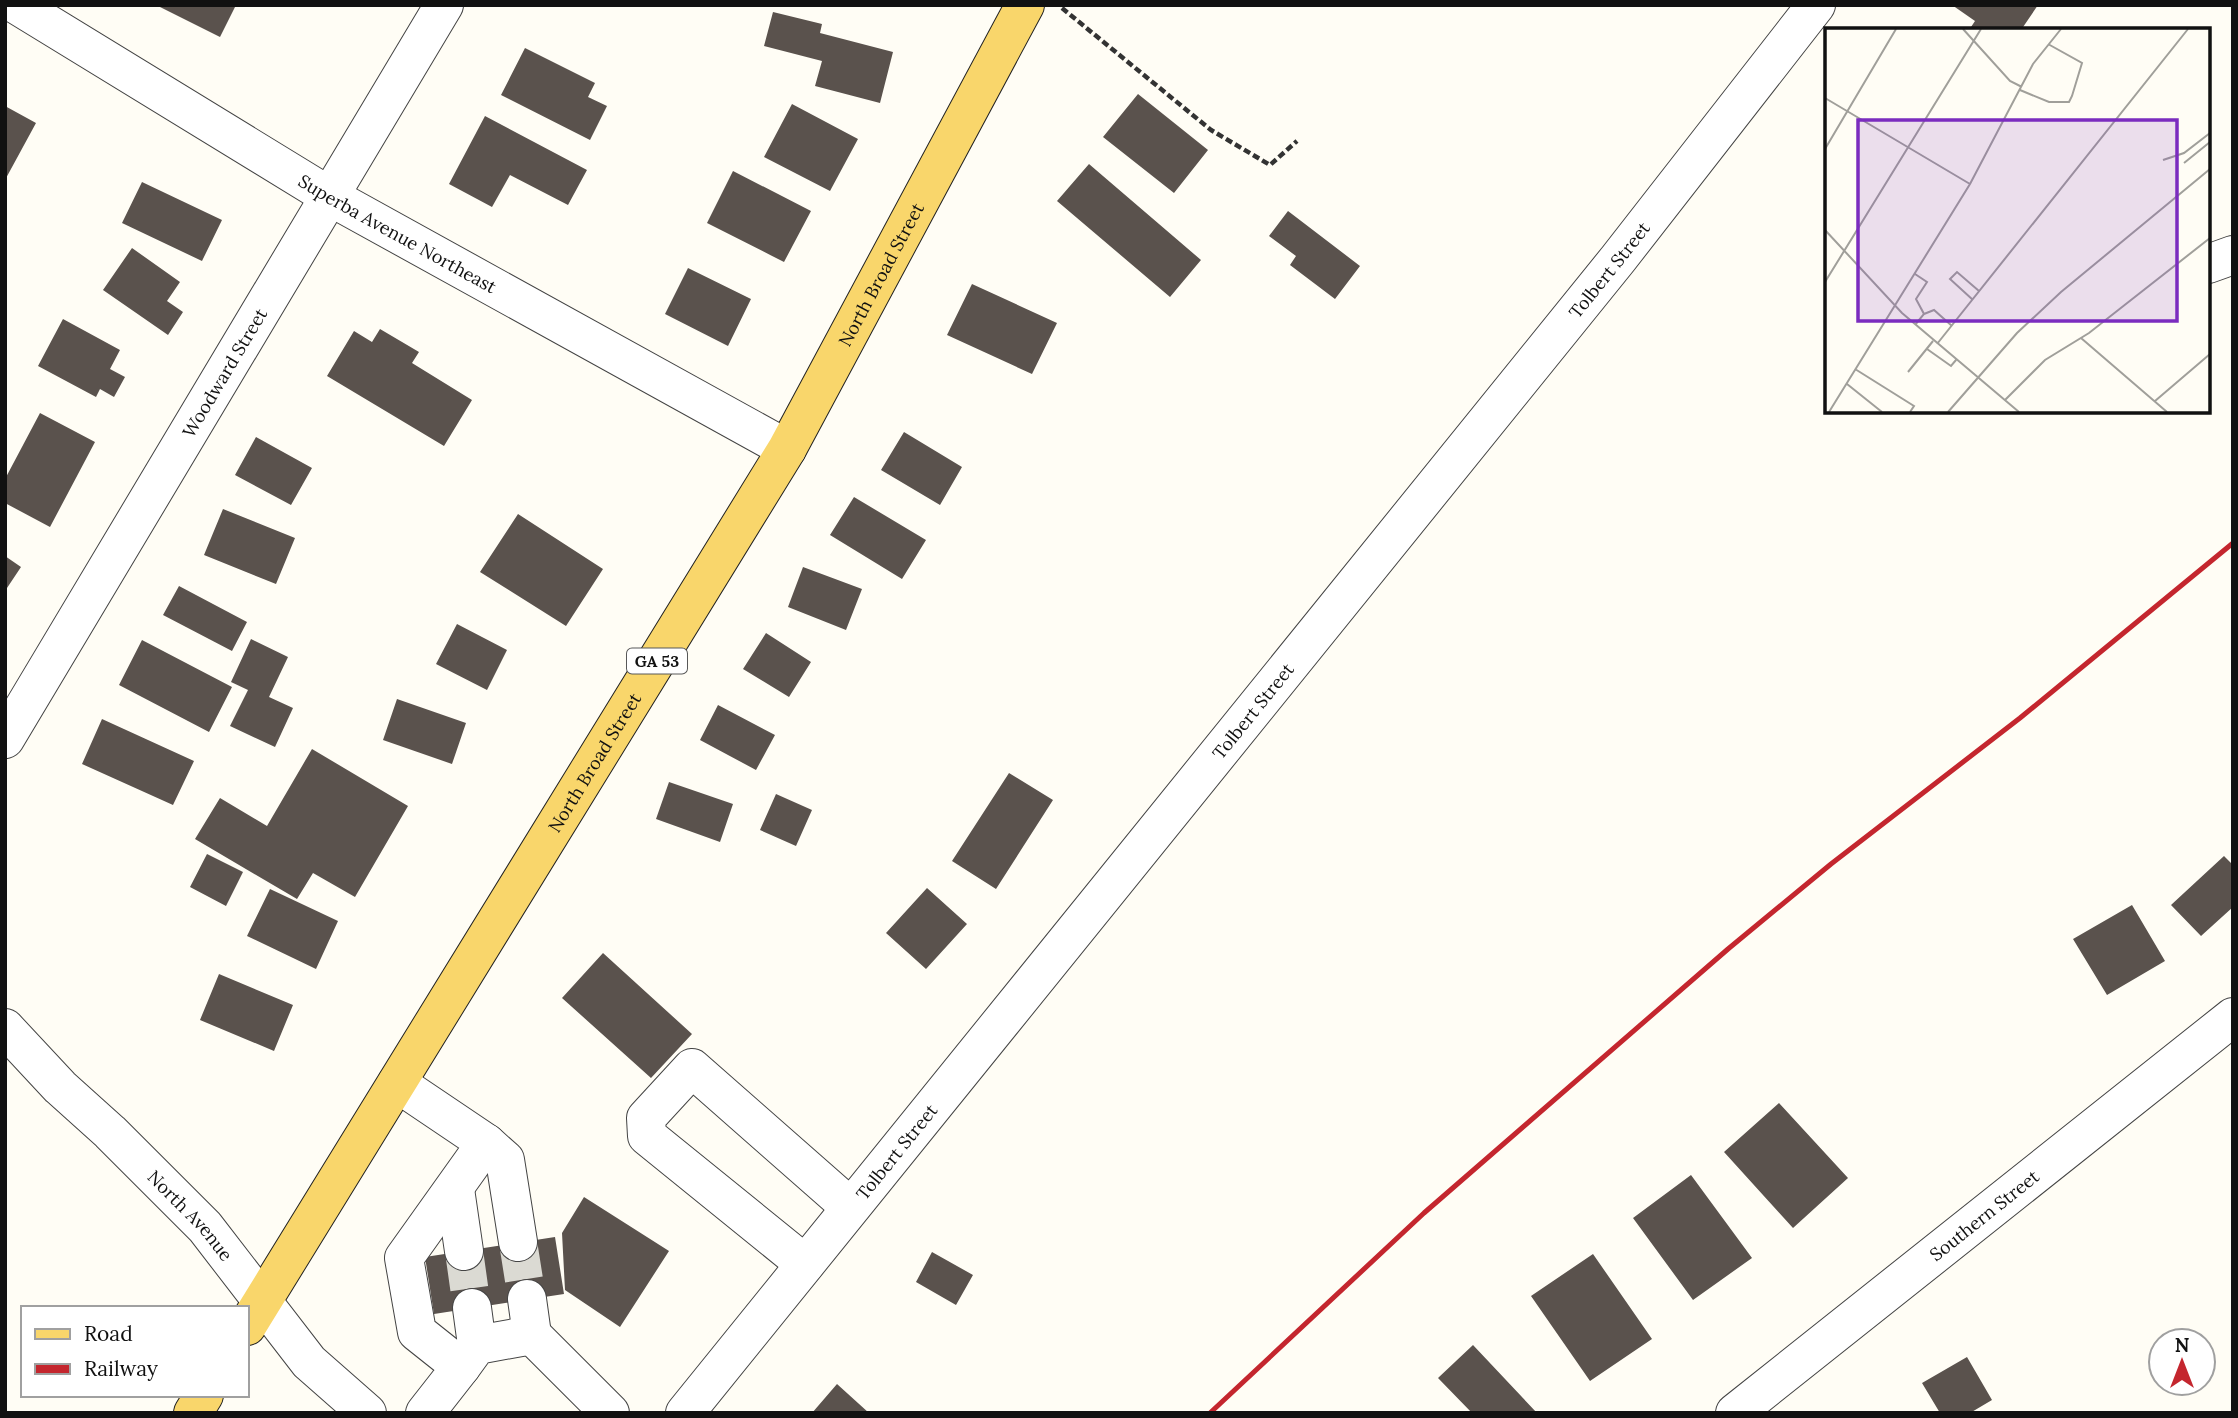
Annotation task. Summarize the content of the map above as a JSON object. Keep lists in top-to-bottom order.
{
  "streets": {
    "main road": ["North Broad Street", "GA 53"],
    "street": [
      "Superba Avenue Northeast",
      "Tolbert Street",
      "Woodward Street",
      "Southern Street",
      "North Avenue"
    ]
  },
  "crossings": [
    ["Superba Avenue Northeast", "North Broad Street"],
    ["Superba Avenue Northeast", "Woodward Street"],
    ["North Broad Street", "North Avenue"]
  ],
  "legend": ["Road", "Railway"],
  "north": "top"
}
